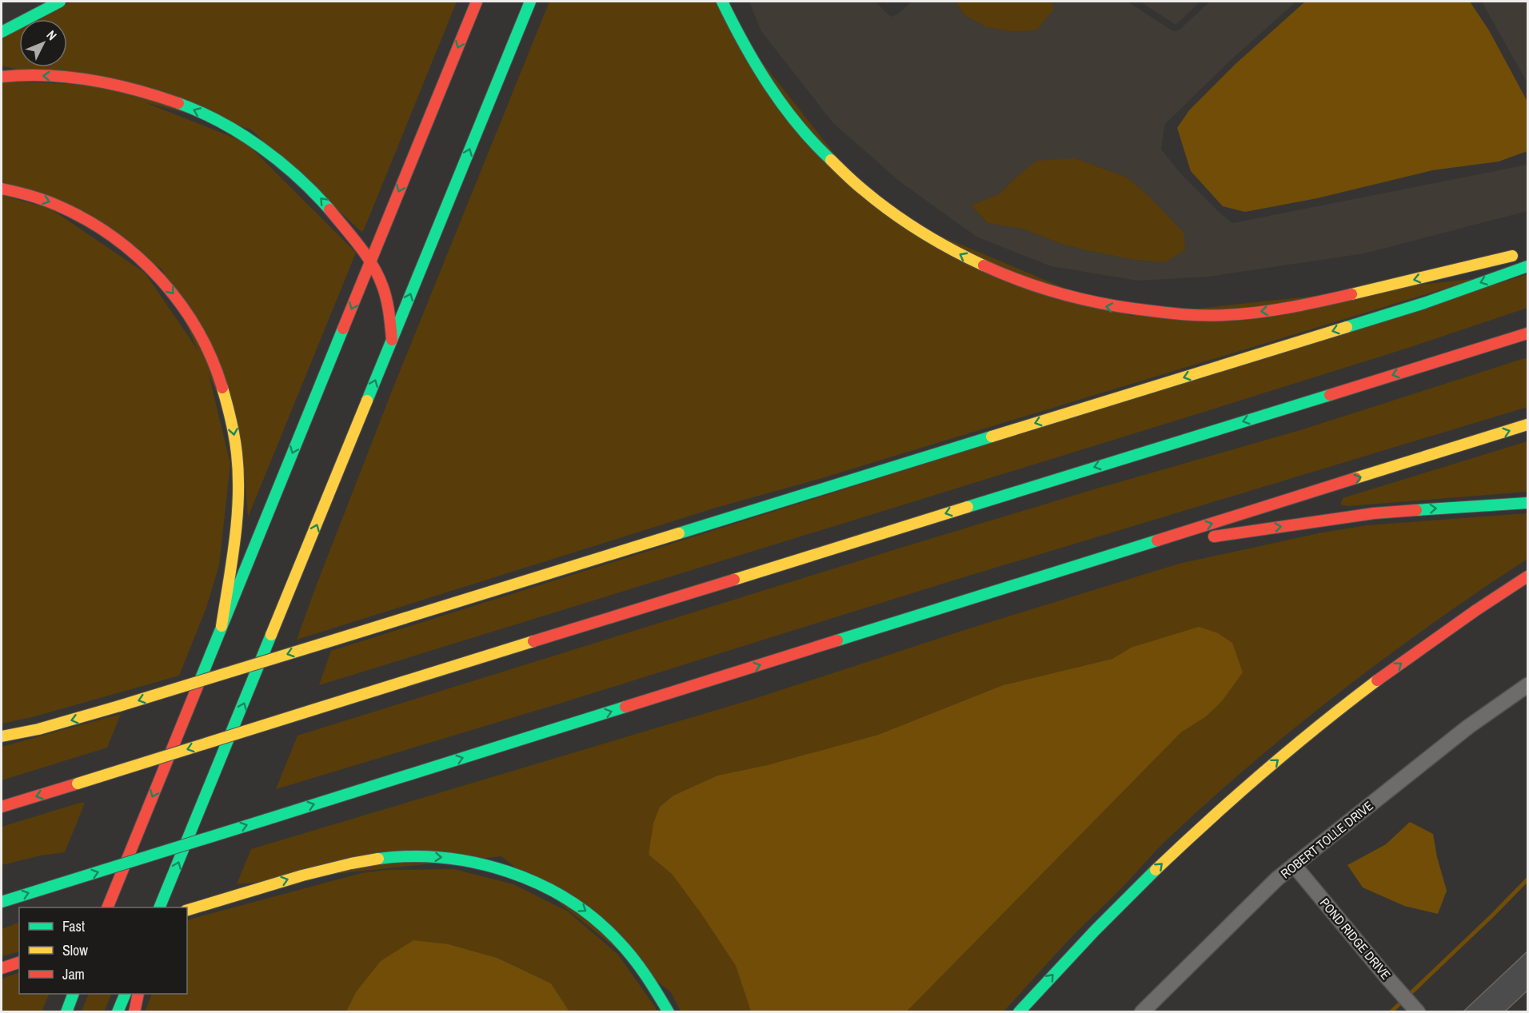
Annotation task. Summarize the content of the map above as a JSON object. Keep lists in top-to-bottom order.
{
  "streets": {
    "street": ["ROBERT TOLLE DRIVE", "POND RIDGE DRIVE"]
  },
  "crossings": [
    ["ROBERT TOLLE DRIVE", "POND RIDGE DRIVE"]
  ],
  "legend": ["Fast", "Slow", "Jam"],
  "north": "top right"
}
